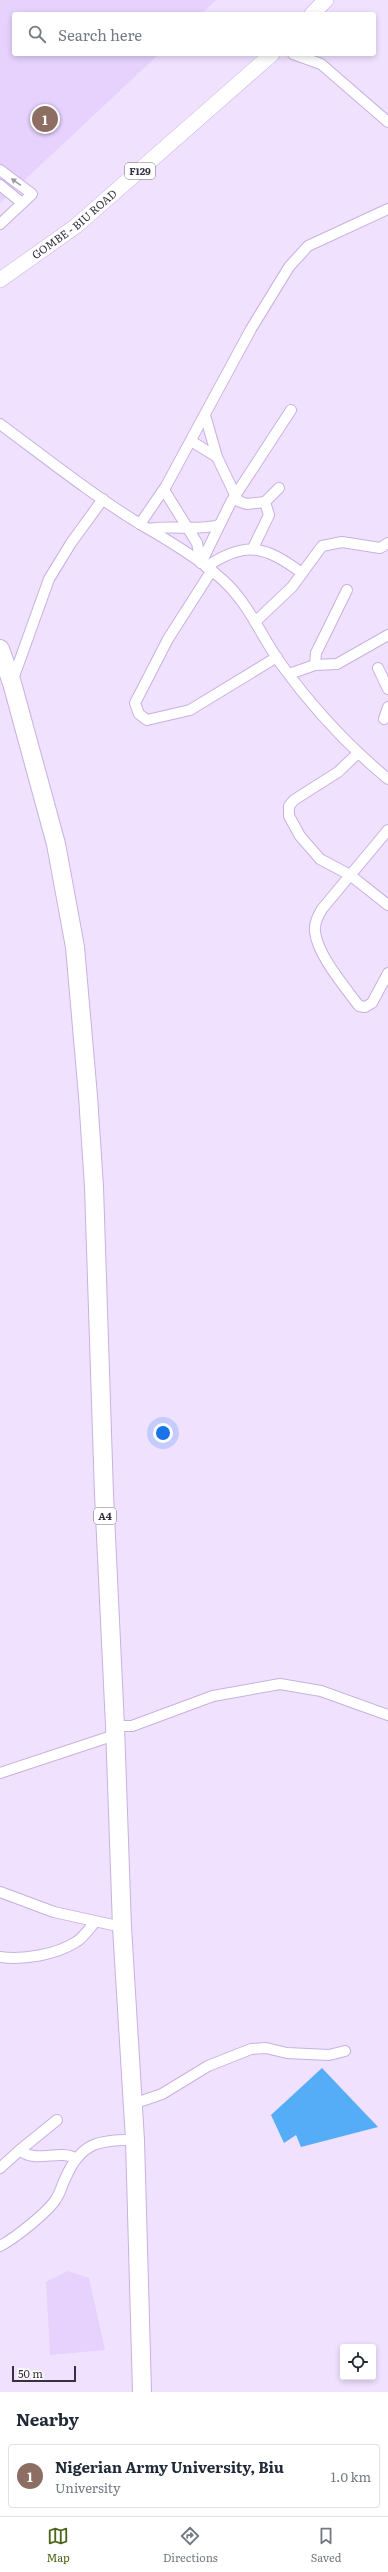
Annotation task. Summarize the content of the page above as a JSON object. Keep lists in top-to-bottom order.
{
  "streets": {
    "highway": ["A4"],
    "main road": ["F129", "GOMBE - BIU ROAD"]
  },
  "scale_bar": "50 m",
  "page": {
    "search": "Search here",
    "pins": "1",
    "scale": "50 m",
    "heading": "Nearby",
    "list": [
      {
        "mark": "1",
        "name": "Nigerian Army University, Biu",
        "note": "University",
        "value": "1.0 km"
      }
    ],
    "nav": ["Map", "Directions", "Saved"]
  }
}
